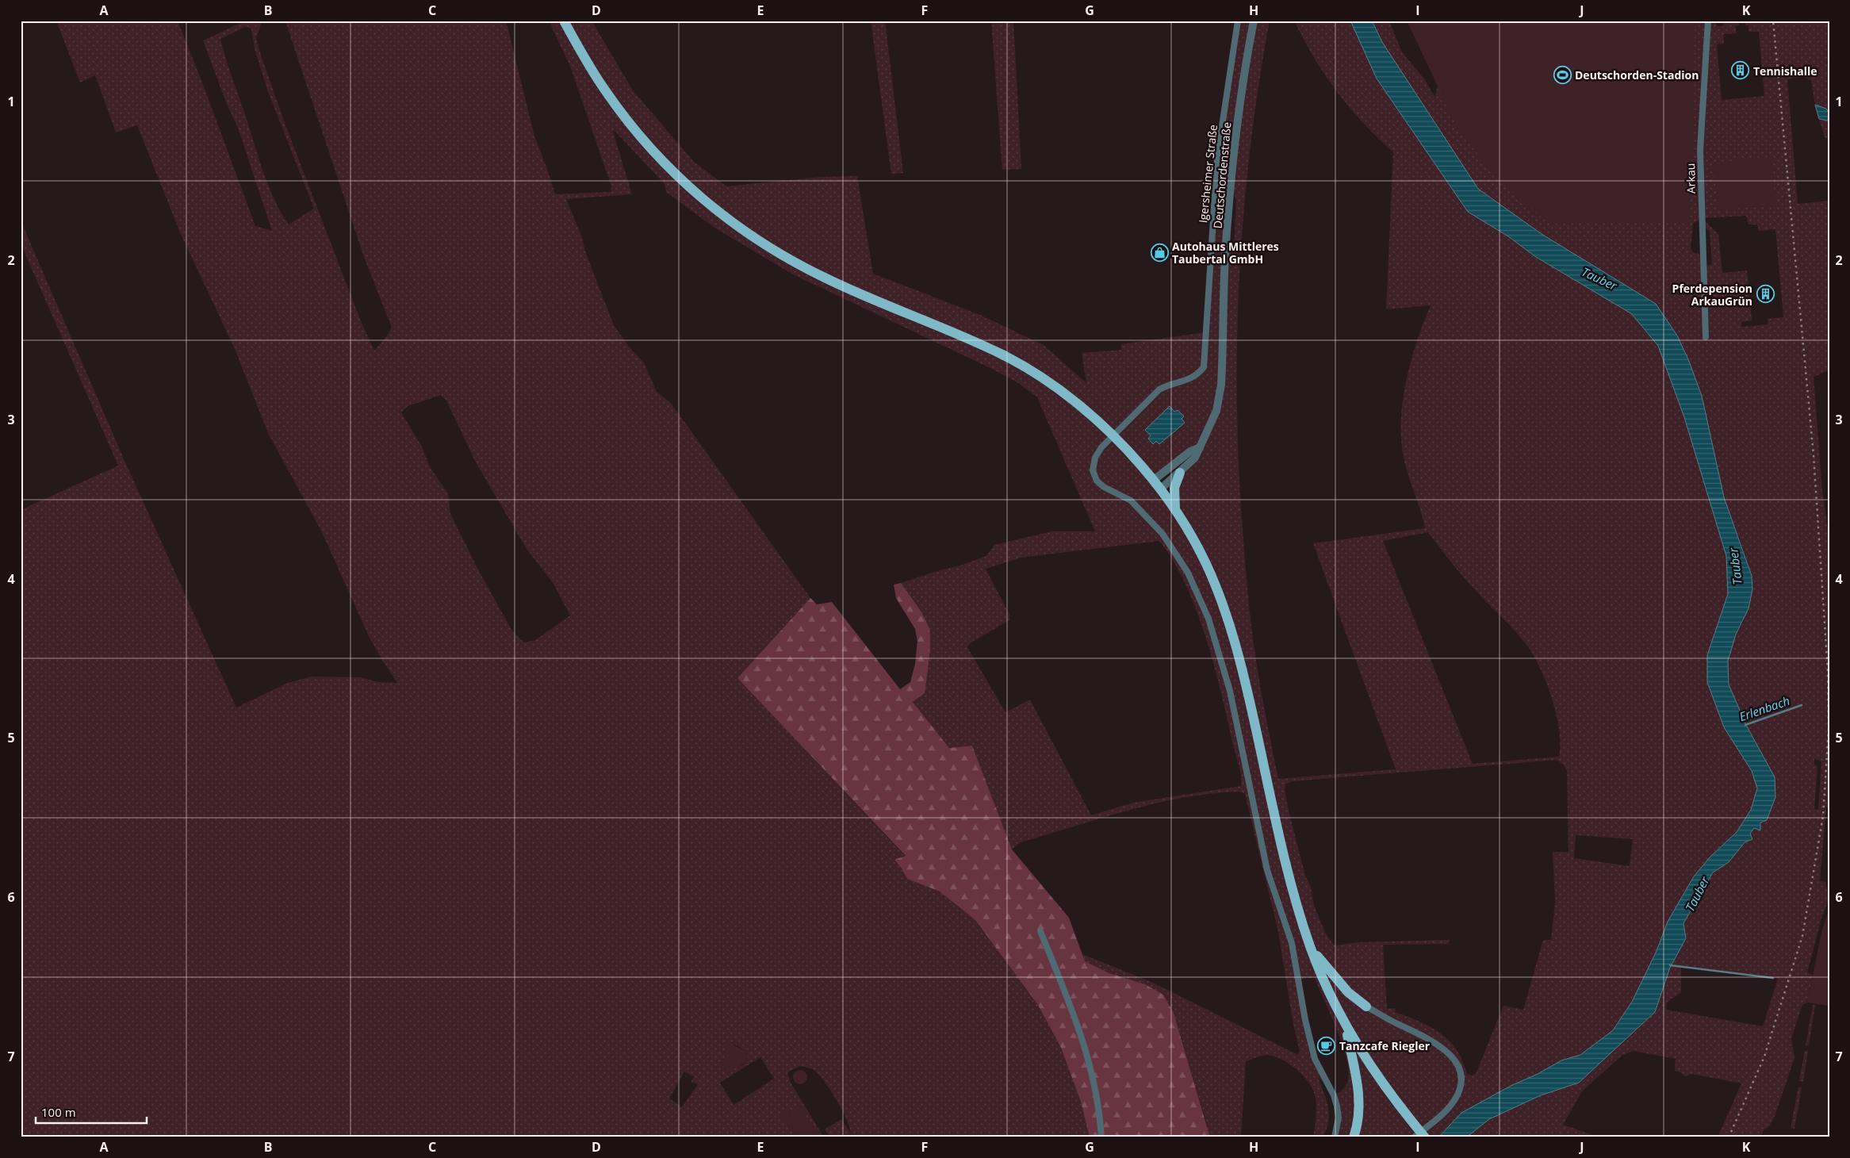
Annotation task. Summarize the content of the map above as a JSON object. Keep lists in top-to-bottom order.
{
  "streets": {
    "street": ["Igersheimer Straße", "Deutschordenstraße", "Arkau"]
  },
  "water": ["Tauber", "Erlenbach"],
  "places": {
    "building": ["Tennishalle", "Pferdepension ArkauGrün"],
    "sports": ["Deutschorden-Stadion"],
    "shop": ["Autohaus Mittleres Taubertal GmbH"],
    "cafe": ["Tanzcafe Riegler"]
  },
  "scale_bar": "100 m",
  "grid": {
    "columns": [
      "A",
      "B",
      "C",
      "D",
      "E",
      "F",
      "G",
      "H",
      "I",
      "J",
      "K"
    ],
    "rows": [
      "1",
      "2",
      "3",
      "4",
      "5",
      "6",
      "7"
    ]
  }
}
